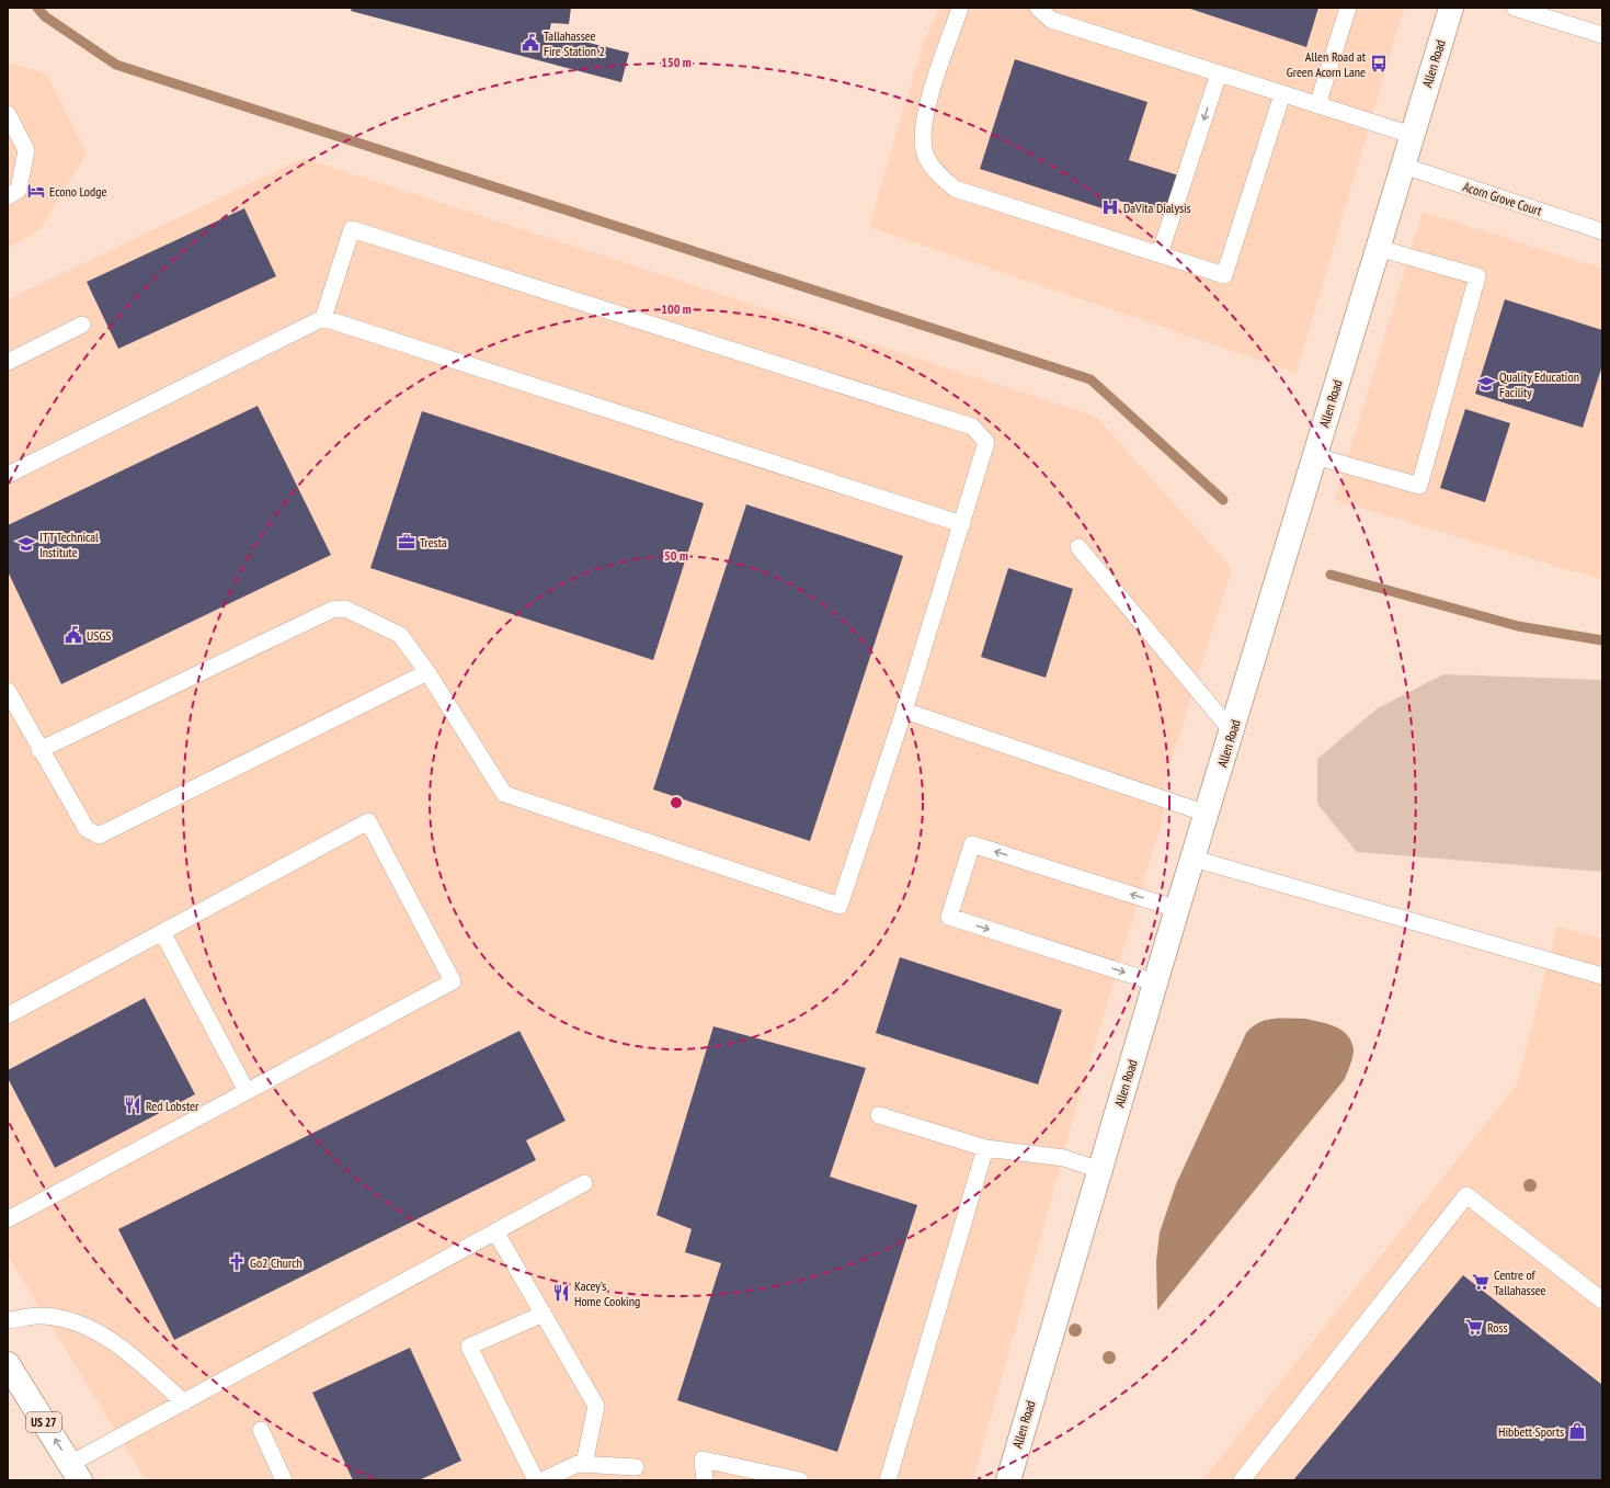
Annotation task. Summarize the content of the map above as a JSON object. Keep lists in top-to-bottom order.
{
  "streets": {
    "street": ["Allen Road", "US 27"],
    "lane": ["Acorn Grove Court"]
  },
  "crossings": [
    ["Allen Road", "Acorn Grove Court"]
  ],
  "places": {
    "public building": ["Tallahassee Fire Station 2", "USGS"],
    "bus stop": ["Allen Road at Green Acorn Lane"],
    "hotel": ["Econo Lodge"],
    "hospital": ["DaVita Dialysis"],
    "school or university": ["Quality Education Facility", "ITT Technical Institute"],
    "office": ["Tresta"],
    "restaurant": ["Red Lobster", "Kacey's Home Cooking"],
    "church": ["Go2 Church"],
    "supermarket": ["Centre of Tallahassee", "Ross"],
    "shop": ["Hibbett Sports"]
  },
  "rings": ["150 m", "100 m", "50 m"]
}
